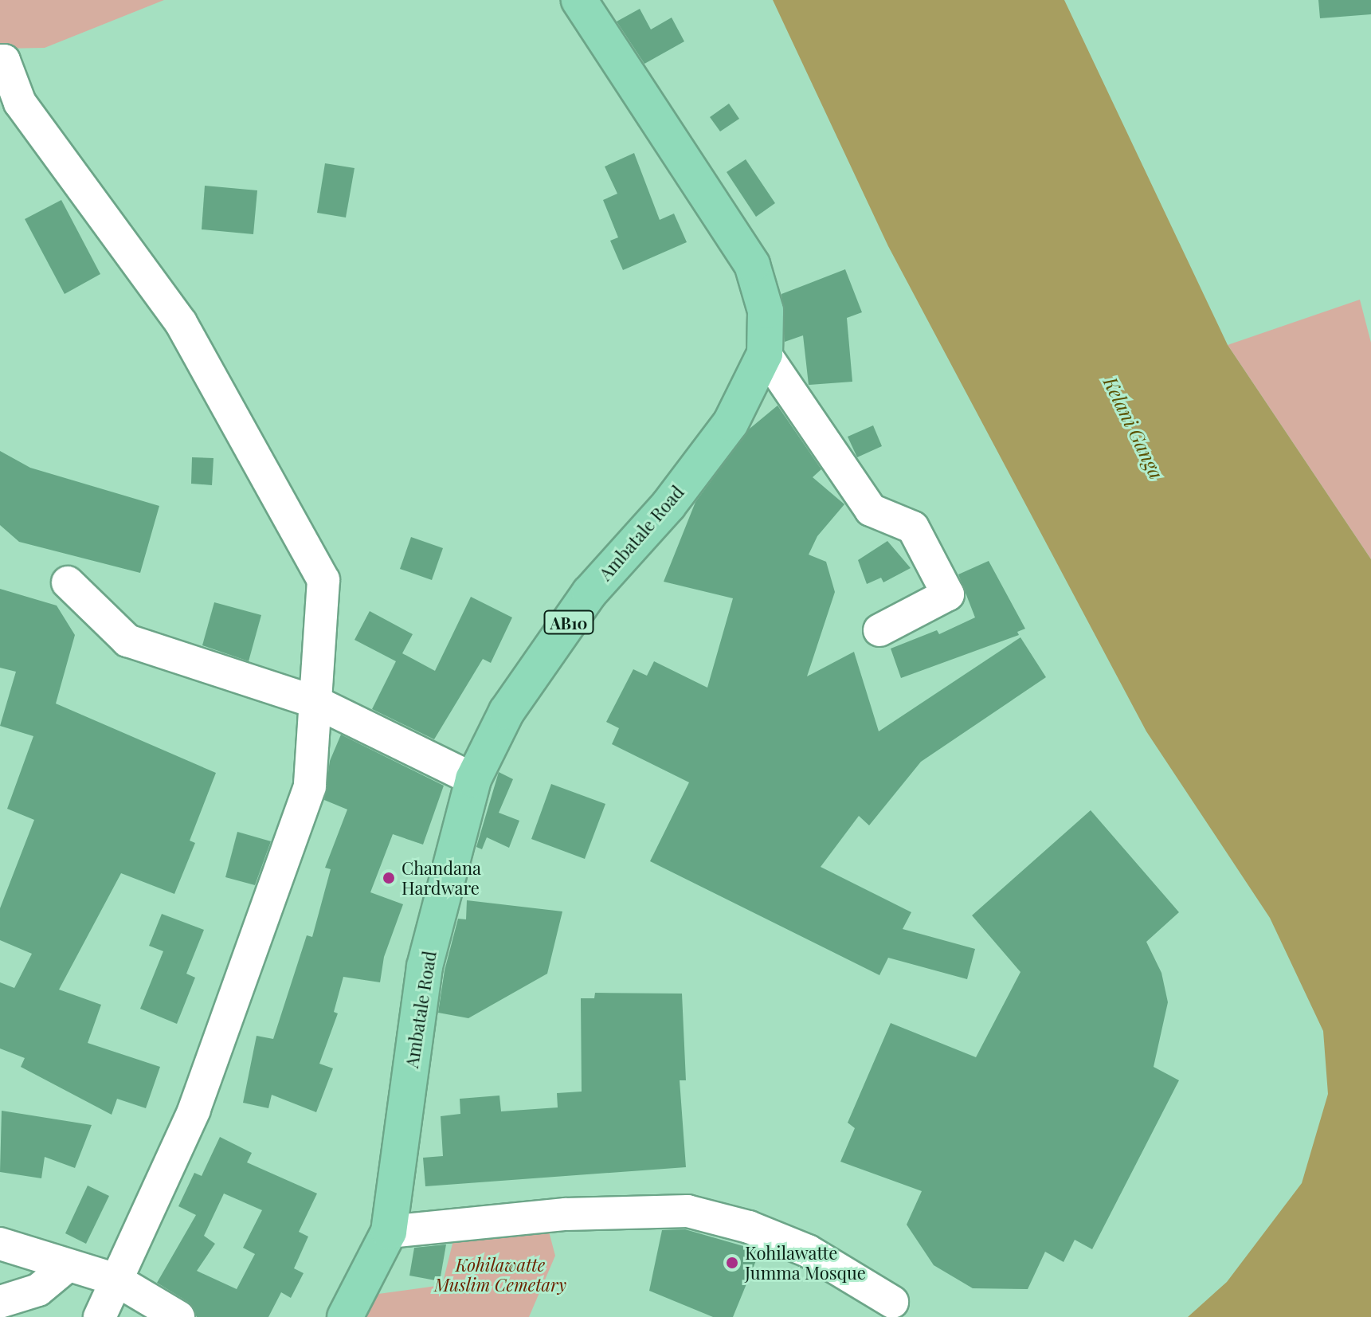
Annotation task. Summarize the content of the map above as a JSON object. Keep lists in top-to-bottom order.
{
  "streets": {
    "main road": ["Ambatale Road", "AB10"]
  },
  "water": ["Kelani Ganga"],
  "parks": ["Kohilawatte Muslim Cemetary"],
  "places": ["Chandana Hardware", "Kohilawatte Jumma Mosque"]
}
